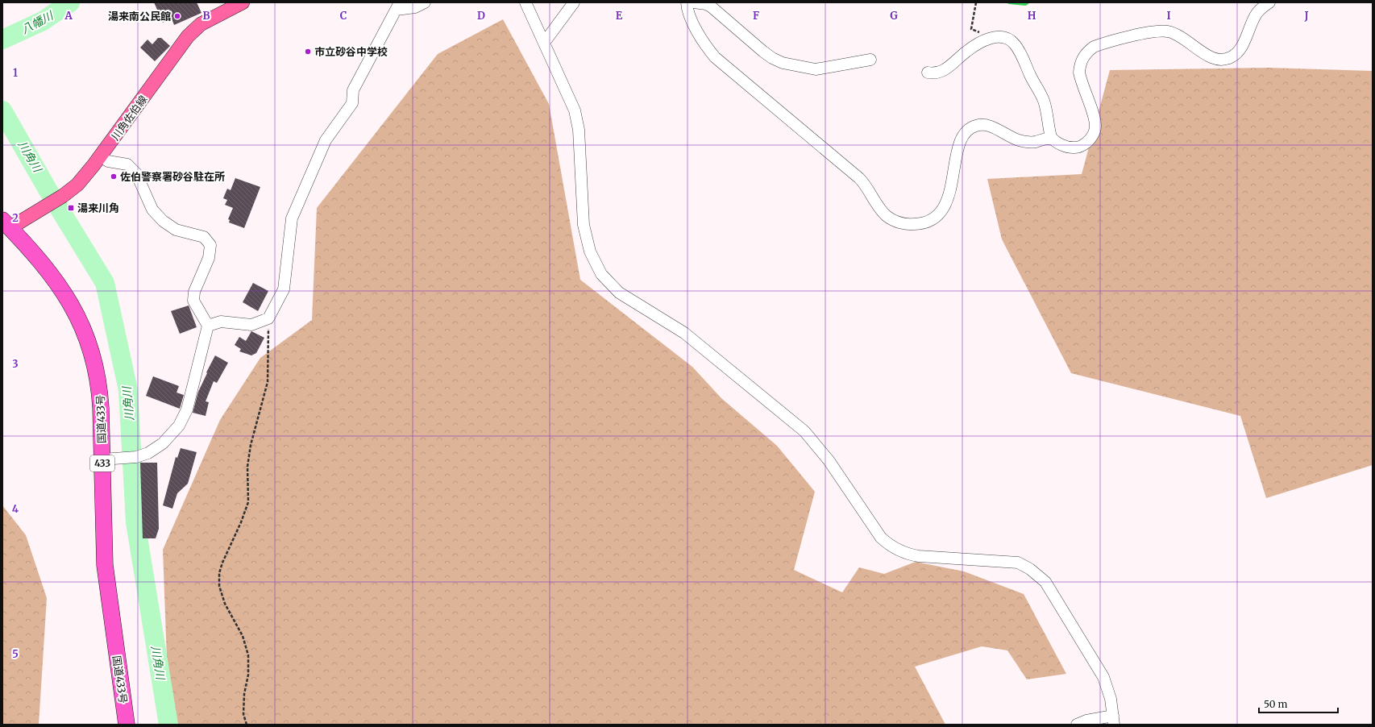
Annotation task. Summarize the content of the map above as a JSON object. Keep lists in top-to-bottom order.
{
  "streets": {
    "highway": ["国道433号", "433"],
    "main road": ["川角佐伯線"]
  },
  "crossings": [
    ["川角佐伯線", "国道433号"]
  ],
  "water": ["八幡川", "川角川"],
  "places": {
    "other": ["湯来南公民館", "市立砂谷中学校", "佐伯警察署砂谷駐在所"],
    "transit": ["湯来川角"]
  },
  "scale_bar": "50 m",
  "grid": {
    "columns": [
      "A",
      "B",
      "C",
      "D",
      "E",
      "F",
      "G",
      "H",
      "I",
      "J"
    ],
    "rows": [
      "1",
      "2",
      "3",
      "4",
      "5"
    ]
  }
}
